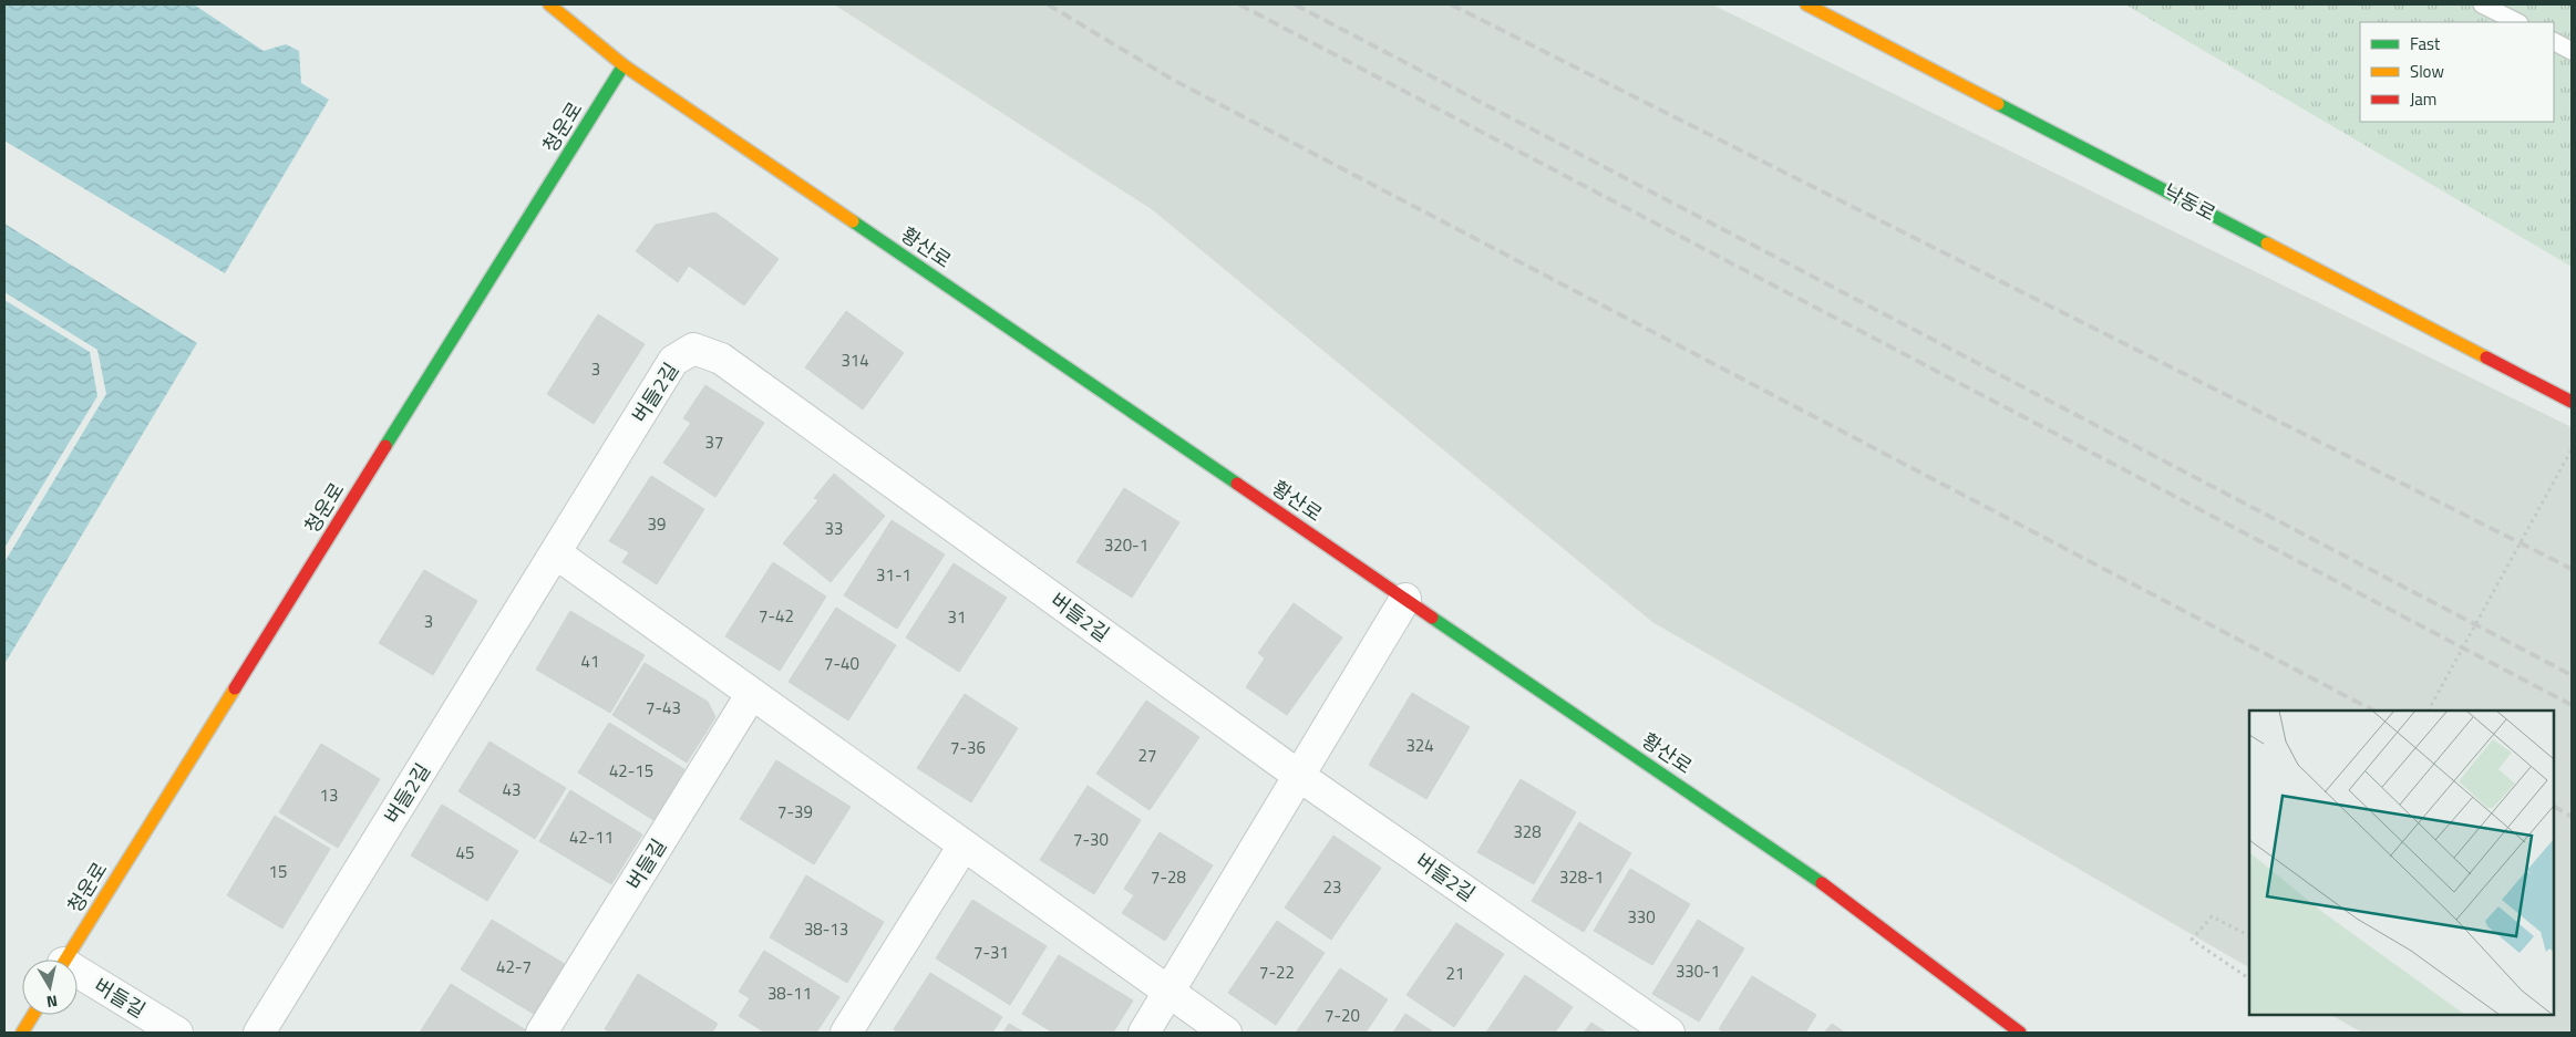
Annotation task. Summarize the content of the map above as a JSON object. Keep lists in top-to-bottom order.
{
  "streets": {
    "street": [
      "청운로",
      "낙동로",
      "황산로",
      "버들2길",
      "버들길"
    ]
  },
  "crossings": [
    ["청운로", "황산로"]
  ],
  "house_numbers": [
    "314",
    "3",
    "37",
    "39",
    "33",
    "320-1",
    "31-1",
    "7-42",
    "31",
    "3",
    "41",
    "7-40",
    "7-43",
    "324",
    "7-36",
    "27",
    "42-15",
    "43",
    "13",
    "7-39",
    "328",
    "42-11",
    "7-30",
    "45",
    "15",
    "7-28",
    "328-1",
    "23",
    "330",
    "38-13",
    "7-31",
    "42-7",
    "330-1",
    "7-22",
    "21",
    "38-11",
    "7-20"
  ],
  "legend": ["Fast", "Slow", "Jam"],
  "north": "bottom"
}
